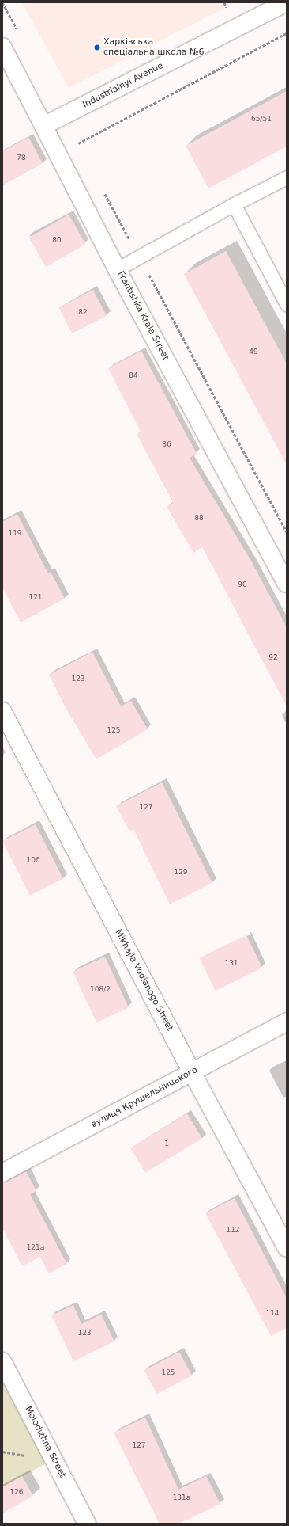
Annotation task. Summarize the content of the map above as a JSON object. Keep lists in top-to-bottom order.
{
  "streets": {
    "street": [
      "Industrialnyi Avenue",
      "Frantishka Krala Street",
      "Mikhajla Vodianogo Street",
      "вулиця Крушельницького",
      "Molodizhna Street"
    ]
  },
  "crossings": [
    ["Industrialnyi Avenue", "Frantishka Krala Street"],
    ["Mikhajla Vodianogo Street", "вулиця Крушельницького"]
  ],
  "places": ["Харківська спеціальна школа №6"],
  "house_numbers": [
    "65/51",
    "78",
    "80",
    "82",
    "49",
    "84",
    "86",
    "88",
    "119",
    "90",
    "121",
    "92",
    "123",
    "125",
    "127",
    "106",
    "129",
    "131",
    "108/2",
    "1",
    "112",
    "121а",
    "114",
    "123",
    "125",
    "127",
    "126",
    "131а"
  ]
}
